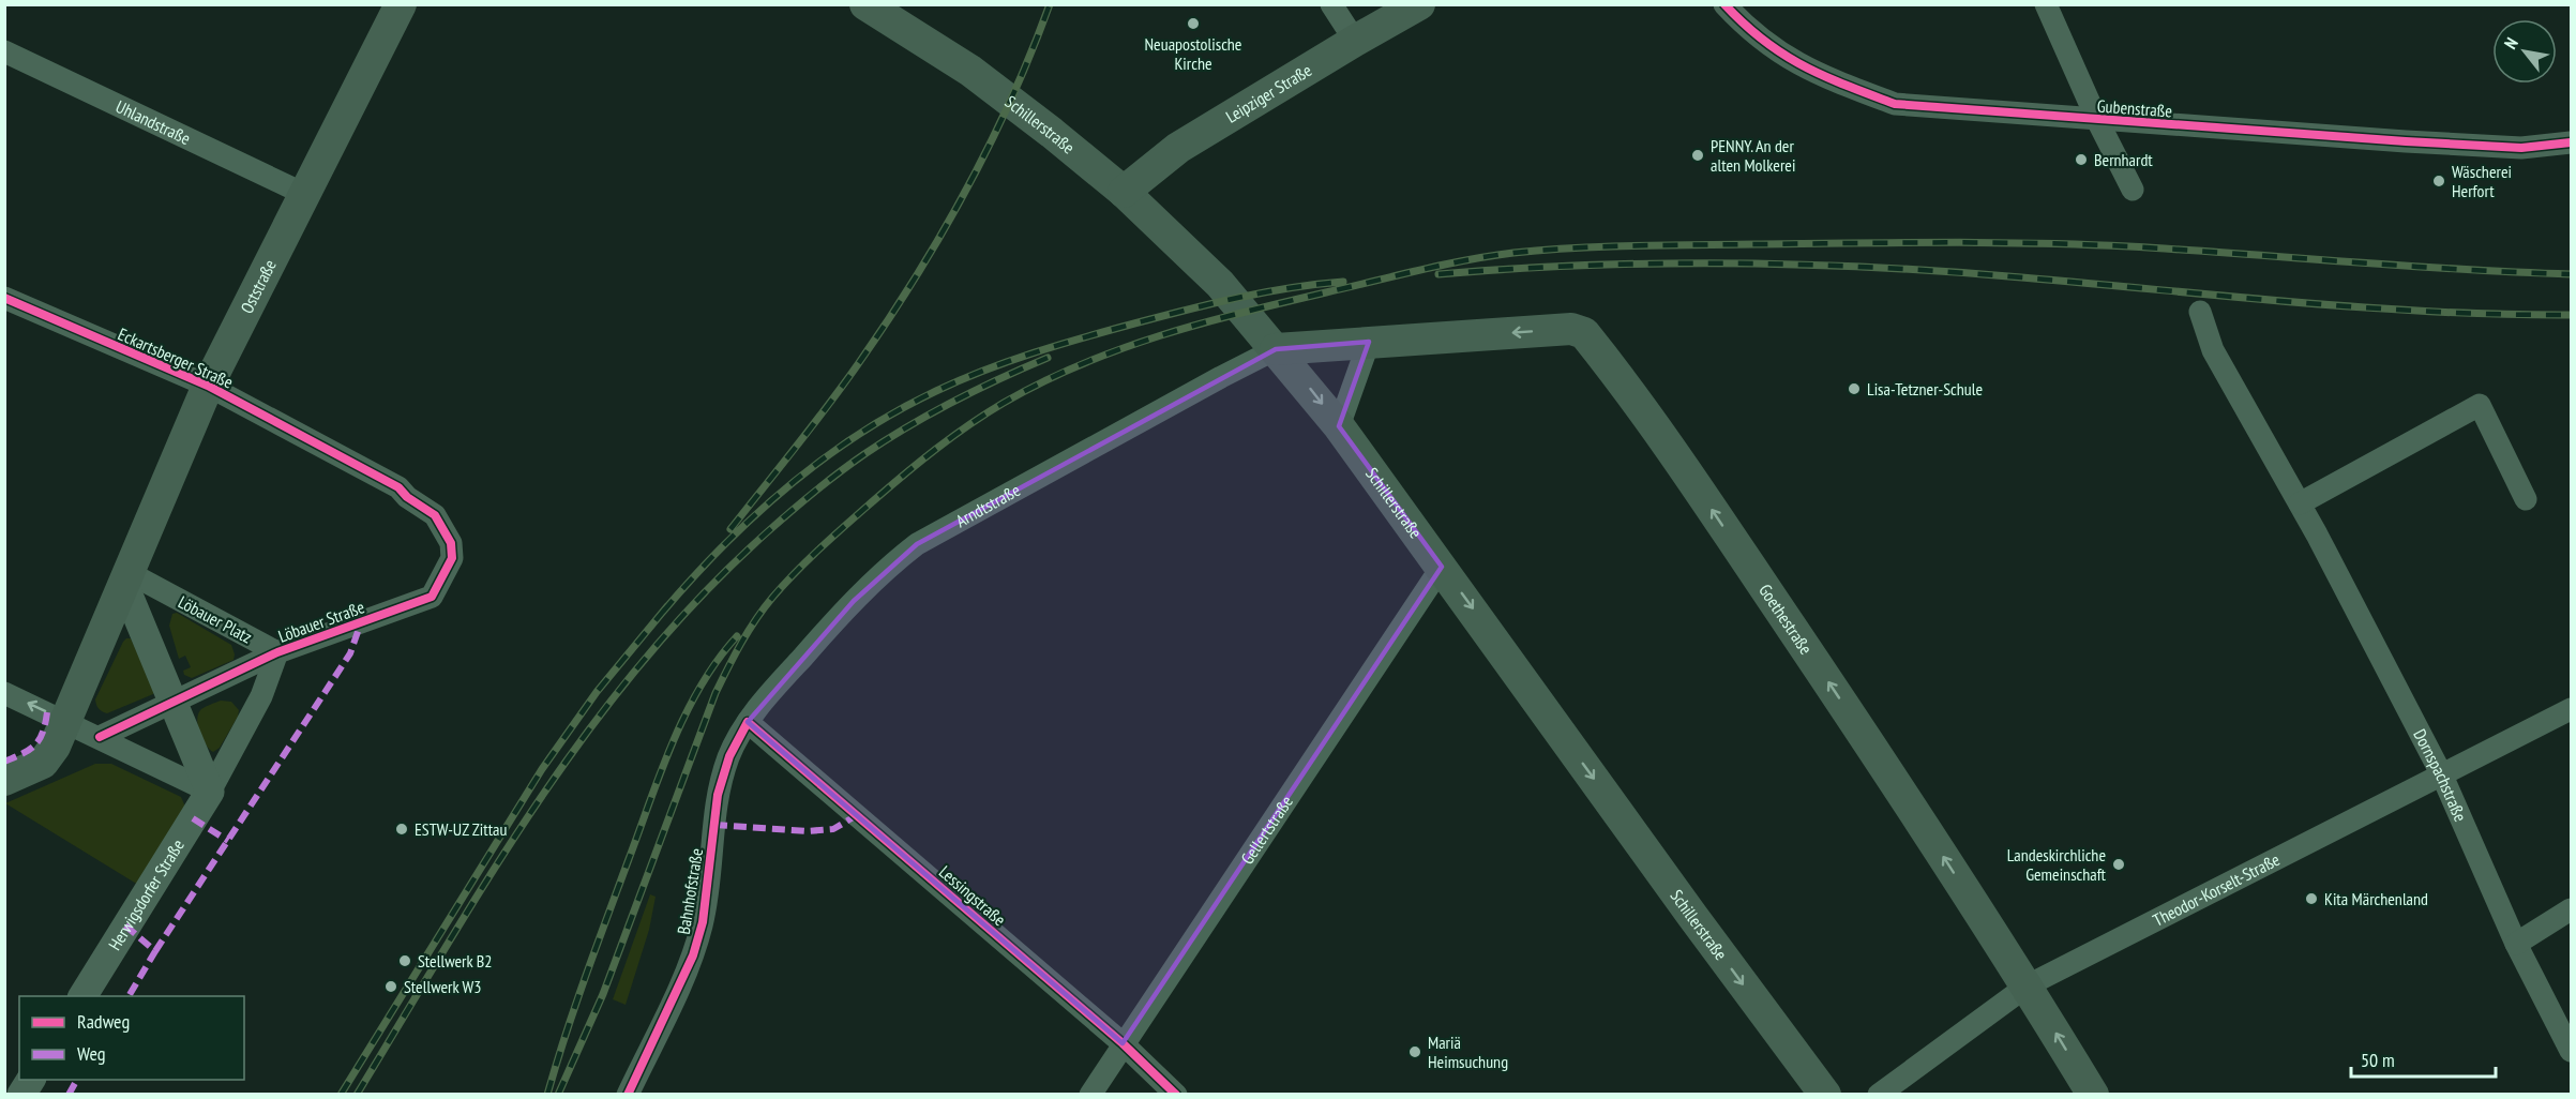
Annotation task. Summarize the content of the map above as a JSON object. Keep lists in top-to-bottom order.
{
  "streets": {
    "main road": [
      "Leipziger Straße",
      "Schillerstraße",
      "Oststraße",
      "Goethestraße"
    ],
    "street": [
      "Gubenstraße",
      "Uhlandstraße",
      "Eckartsberger Straße",
      "Arndtstraße",
      "Löbauer Platz",
      "Löbauer Straße",
      "Dornspachstraße",
      "Gellertstraße",
      "Theodor-Korselt-Straße",
      "Bahnhofstraße",
      "Herwigsdorfer Straße",
      "Lessingstraße"
    ]
  },
  "crossings": [
    ["Leipziger Straße", "Schillerstraße"],
    ["Uhlandstraße", "Oststraße"],
    ["Schillerstraße", "Arndtstraße"],
    ["Schillerstraße", "Goethestraße"],
    ["Schillerstraße", "Gellertstraße"],
    ["Oststraße", "Eckartsberger Straße"],
    ["Oststraße", "Löbauer Platz"],
    ["Eckartsberger Straße", "Löbauer Straße"],
    ["Arndtstraße", "Goethestraße"],
    ["Arndtstraße", "Bahnhofstraße"],
    ["Arndtstraße", "Lessingstraße"],
    ["Löbauer Platz", "Löbauer Straße"],
    ["Goethestraße", "Theodor-Korselt-Straße"],
    ["Dornspachstraße", "Theodor-Korselt-Straße"],
    ["Gellertstraße", "Lessingstraße"],
    ["Bahnhofstraße", "Lessingstraße"]
  ],
  "one_way": ["Schillerstraße", "Goethestraße"],
  "places": [
    "Neuapostolische Kirche",
    "PENNY. An der alten Molkerei",
    "Bernhardt",
    "Wäscherei Herfort",
    "Lisa-Tetzner-Schule",
    "ESTW-UZ Zittau",
    "Landeskirchliche Gemeinschaft",
    "Kita Märchenland",
    "Stellwerk B2",
    "Stellwerk W3",
    "Mariä Heimsuchung"
  ],
  "legend": ["Radweg", "Weg"],
  "scale_bar": "50 m",
  "north": "top left"
}
